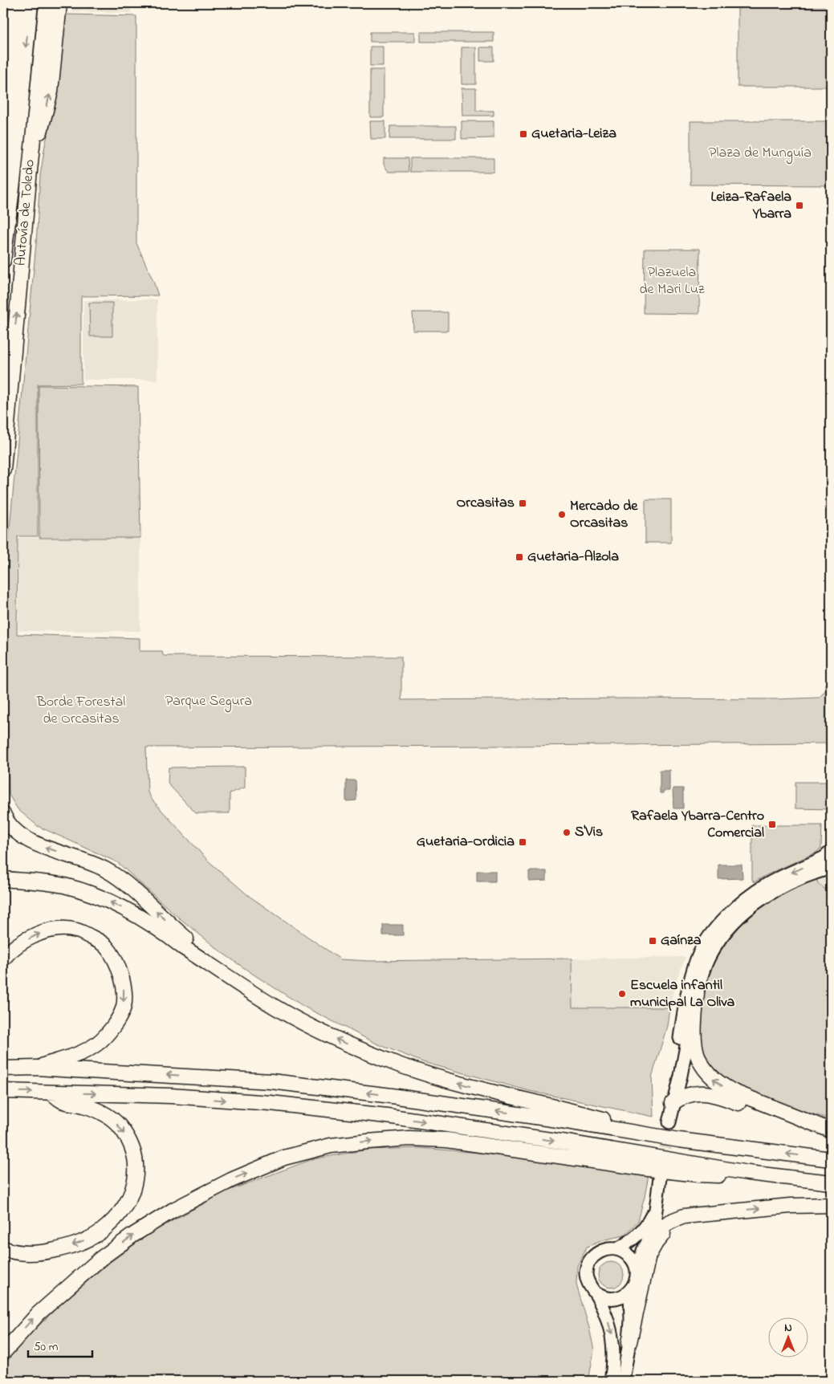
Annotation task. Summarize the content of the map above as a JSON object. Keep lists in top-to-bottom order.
{
  "streets": {
    "highway": ["Autovía de Toledo"]
  },
  "parks": [
    "Plaza de Munguía",
    "Plazuela de Mari Luz",
    "Parque Segura",
    "Borde Forestal de Orcasitas"
  ],
  "places": {
    "transit": [
      "Guetaria-Leiza",
      "Leiza-Rafaela Ybarra",
      "Orcasitas",
      "Guetaria-Alzola",
      "Rafaela Ybarra-Centro Comercial",
      "Guetaria-Ordicia",
      "Gaínza"
    ],
    "other": ["Mercado de Orcasitas", "S'Vis", "Escuela infantil municipal La Oliva"]
  },
  "scale_bar": "50 m",
  "north": "top"
}
